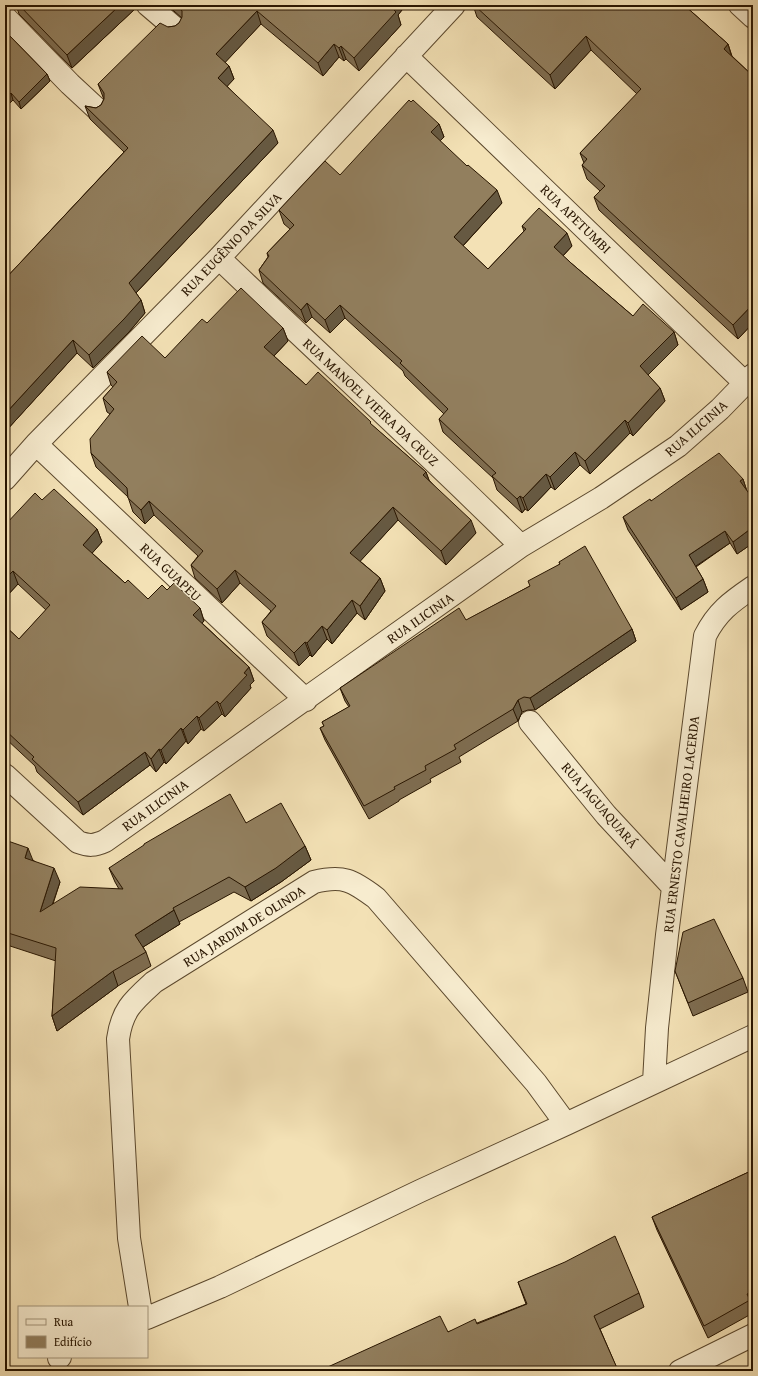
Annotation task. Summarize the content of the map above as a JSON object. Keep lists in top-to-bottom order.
{
  "streets": {
    "street": [
      "RUA APETUMBI",
      "RUA EUGÊNIO DA SILVA",
      "RUA MANOEL VIEIRA DA CRUZ",
      "RUA ILICINIA",
      "RUA GUAPEU",
      "RUA JAGUAQUARÁ",
      "RUA ERNESTO CAVALHEIRO LACERDA",
      "RUA JARDIM DE OLINDA"
    ]
  },
  "crossings": [
    ["RUA APETUMBI", "RUA EUGÊNIO DA SILVA"],
    ["RUA APETUMBI", "RUA ILICINIA"],
    ["RUA EUGÊNIO DA SILVA", "RUA MANOEL VIEIRA DA CRUZ"],
    ["RUA EUGÊNIO DA SILVA", "RUA GUAPEU"],
    ["RUA MANOEL VIEIRA DA CRUZ", "RUA ILICINIA"],
    ["RUA ILICINIA", "RUA GUAPEU"],
    ["RUA JAGUAQUARÁ", "RUA ERNESTO CAVALHEIRO LACERDA"]
  ],
  "legend": ["Rua", "Edifício"]
}
